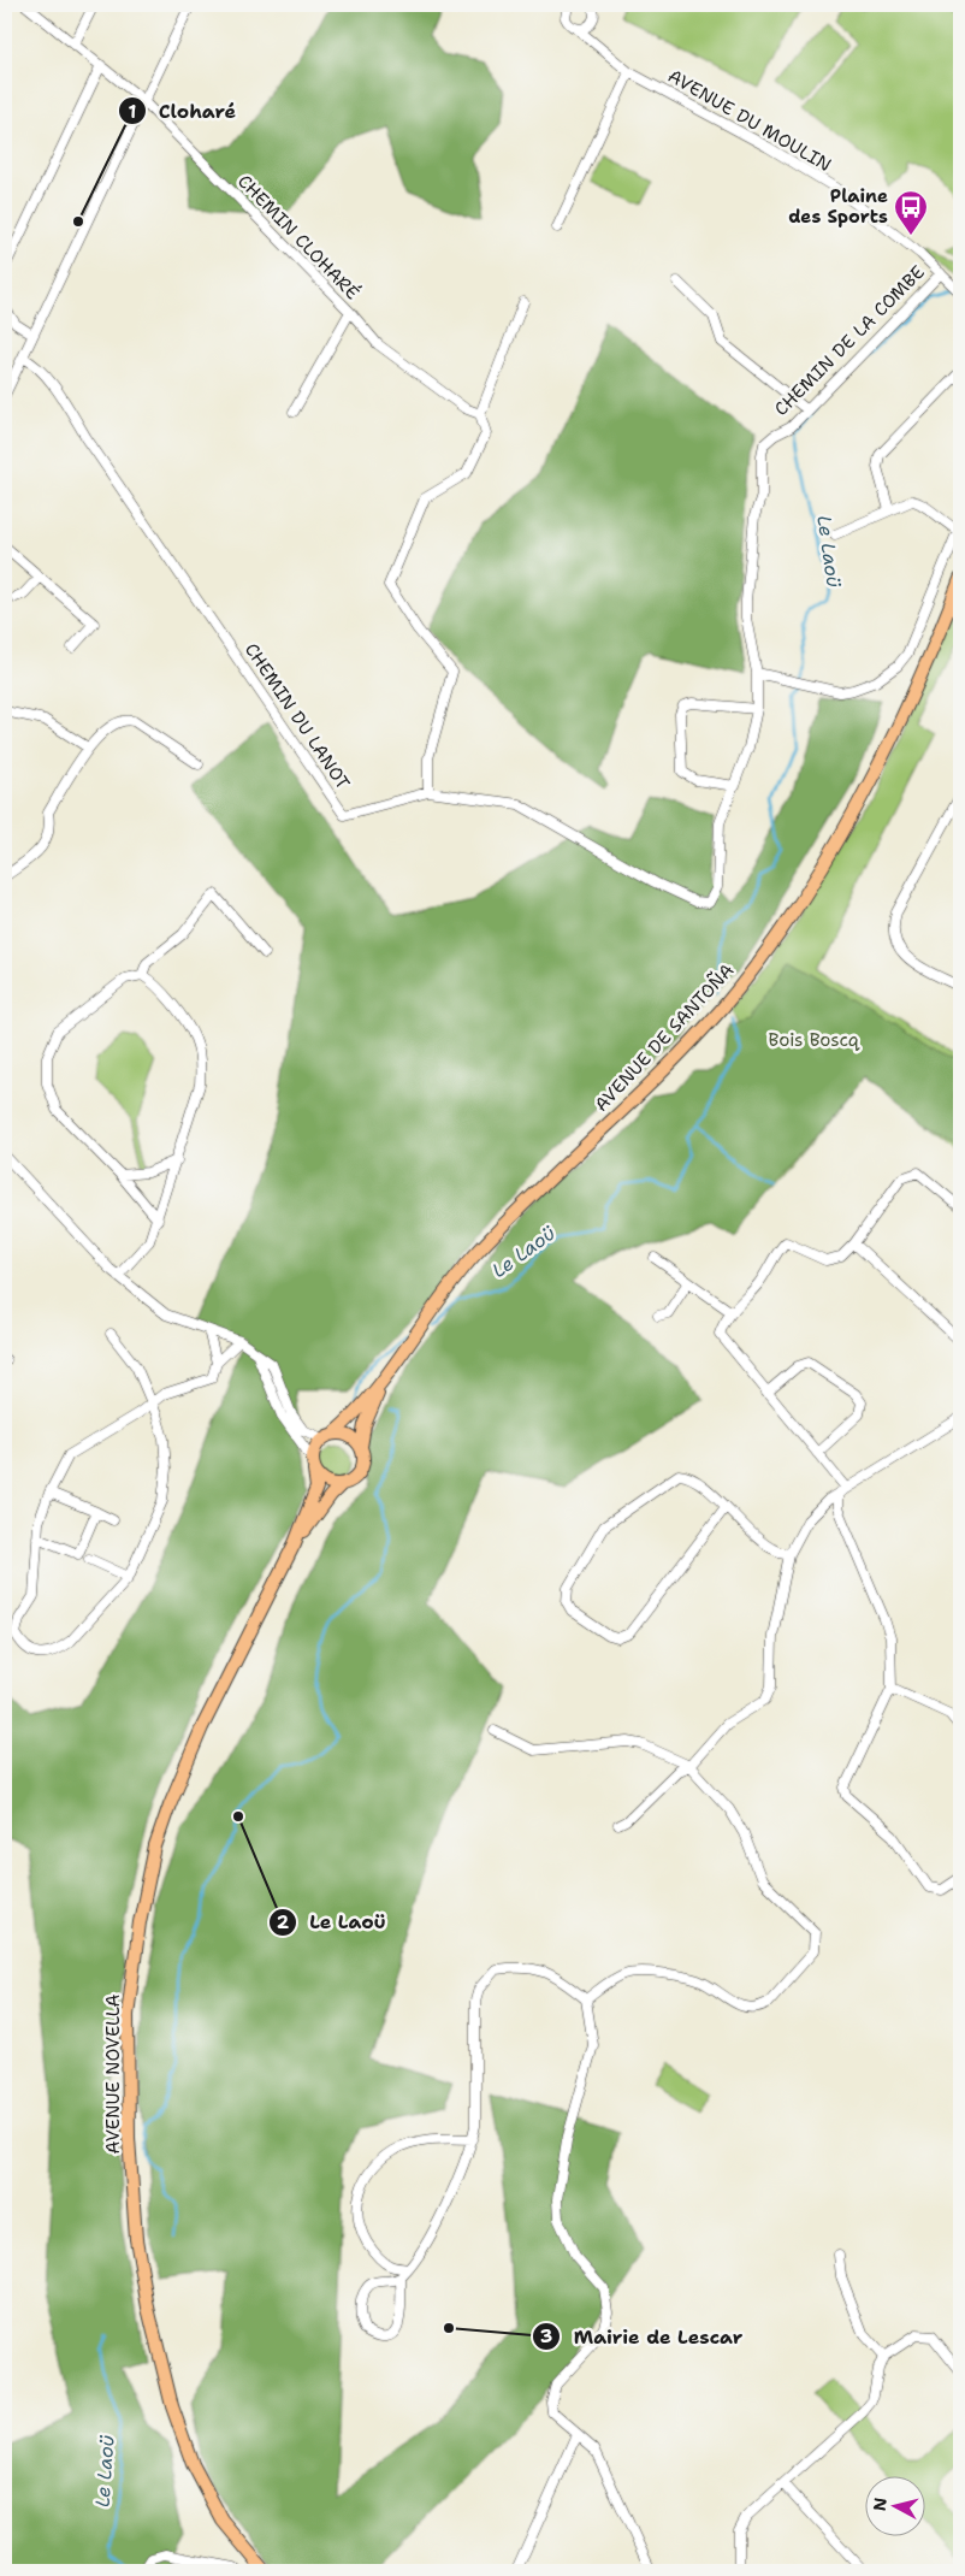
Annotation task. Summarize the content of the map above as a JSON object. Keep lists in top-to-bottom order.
{
  "streets": {
    "main road": ["AVENUE DE SANTOÑA", "AVENUE NOVELLA"],
    "street": [
      "AVENUE DU MOULIN",
      "CHEMIN CLOHARÉ",
      "CHEMIN DE LA COMBE",
      "CHEMIN DU LANOT"
    ]
  },
  "crossings": [
    ["AVENUE DU MOULIN", "CHEMIN DE LA COMBE"],
    ["CHEMIN DE LA COMBE", "CHEMIN DU LANOT"],
    ["AVENUE DE SANTOÑA", "AVENUE NOVELLA"]
  ],
  "water": ["Le Laoü"],
  "parks": ["Bois Boscq"],
  "places": {
    "other": ["Cloharé", "Le Laoü", "Mairie de Lescar"],
    "bus stop": ["Plaine des Sports"]
  },
  "north": "left"
}
